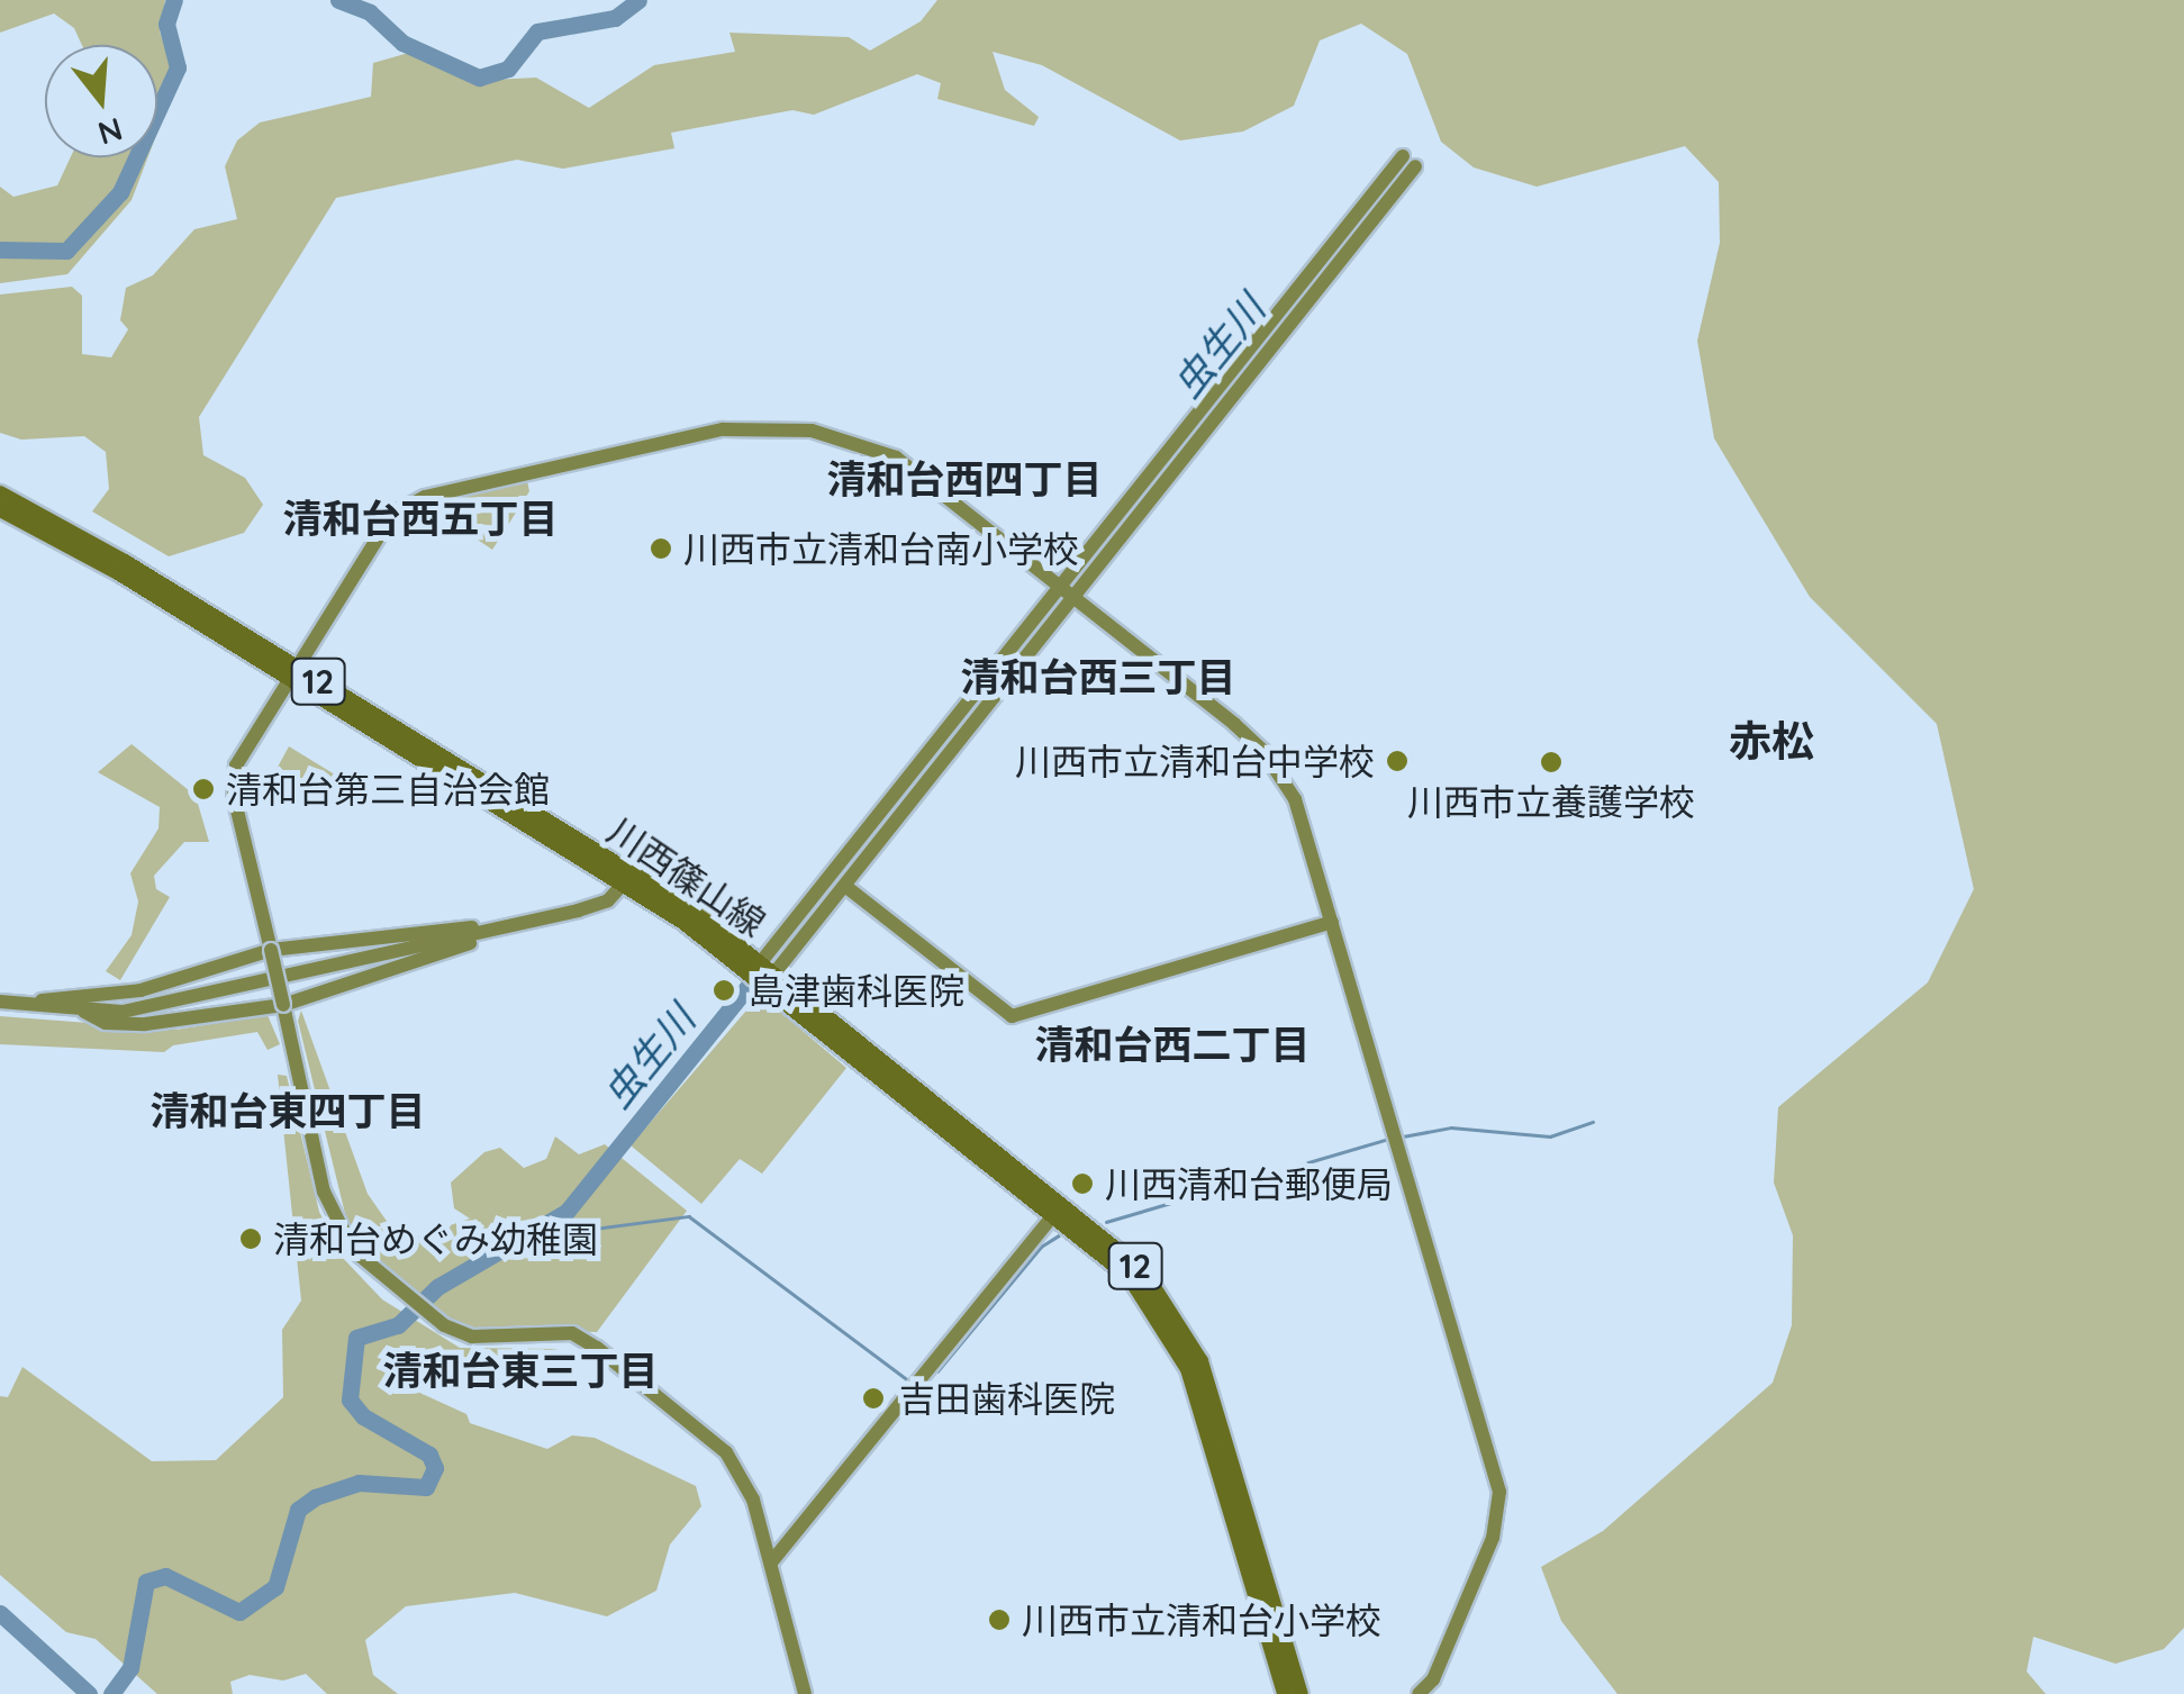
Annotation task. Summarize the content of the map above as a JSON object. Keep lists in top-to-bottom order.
{
  "streets": {
    "main road": ["12", "川西篠山線"]
  },
  "districts": [
    "清和台西四丁目",
    "清和台西五丁目",
    "清和台西三丁目",
    "赤松",
    "清和台西二丁目",
    "清和台東四丁目",
    "清和台東三丁目"
  ],
  "water": ["虫生川"],
  "places": [
    "川西市立清和台南小学校",
    "川西市立清和台中学校",
    "川西市立養護学校",
    "清和台第三自治会館",
    "島津歯科医院",
    "川西清和台郵便局",
    "清和台めぐみ幼稚園",
    "吉田歯科医院",
    "川西市立清和台小学校"
  ],
  "north": "bottom"
}
